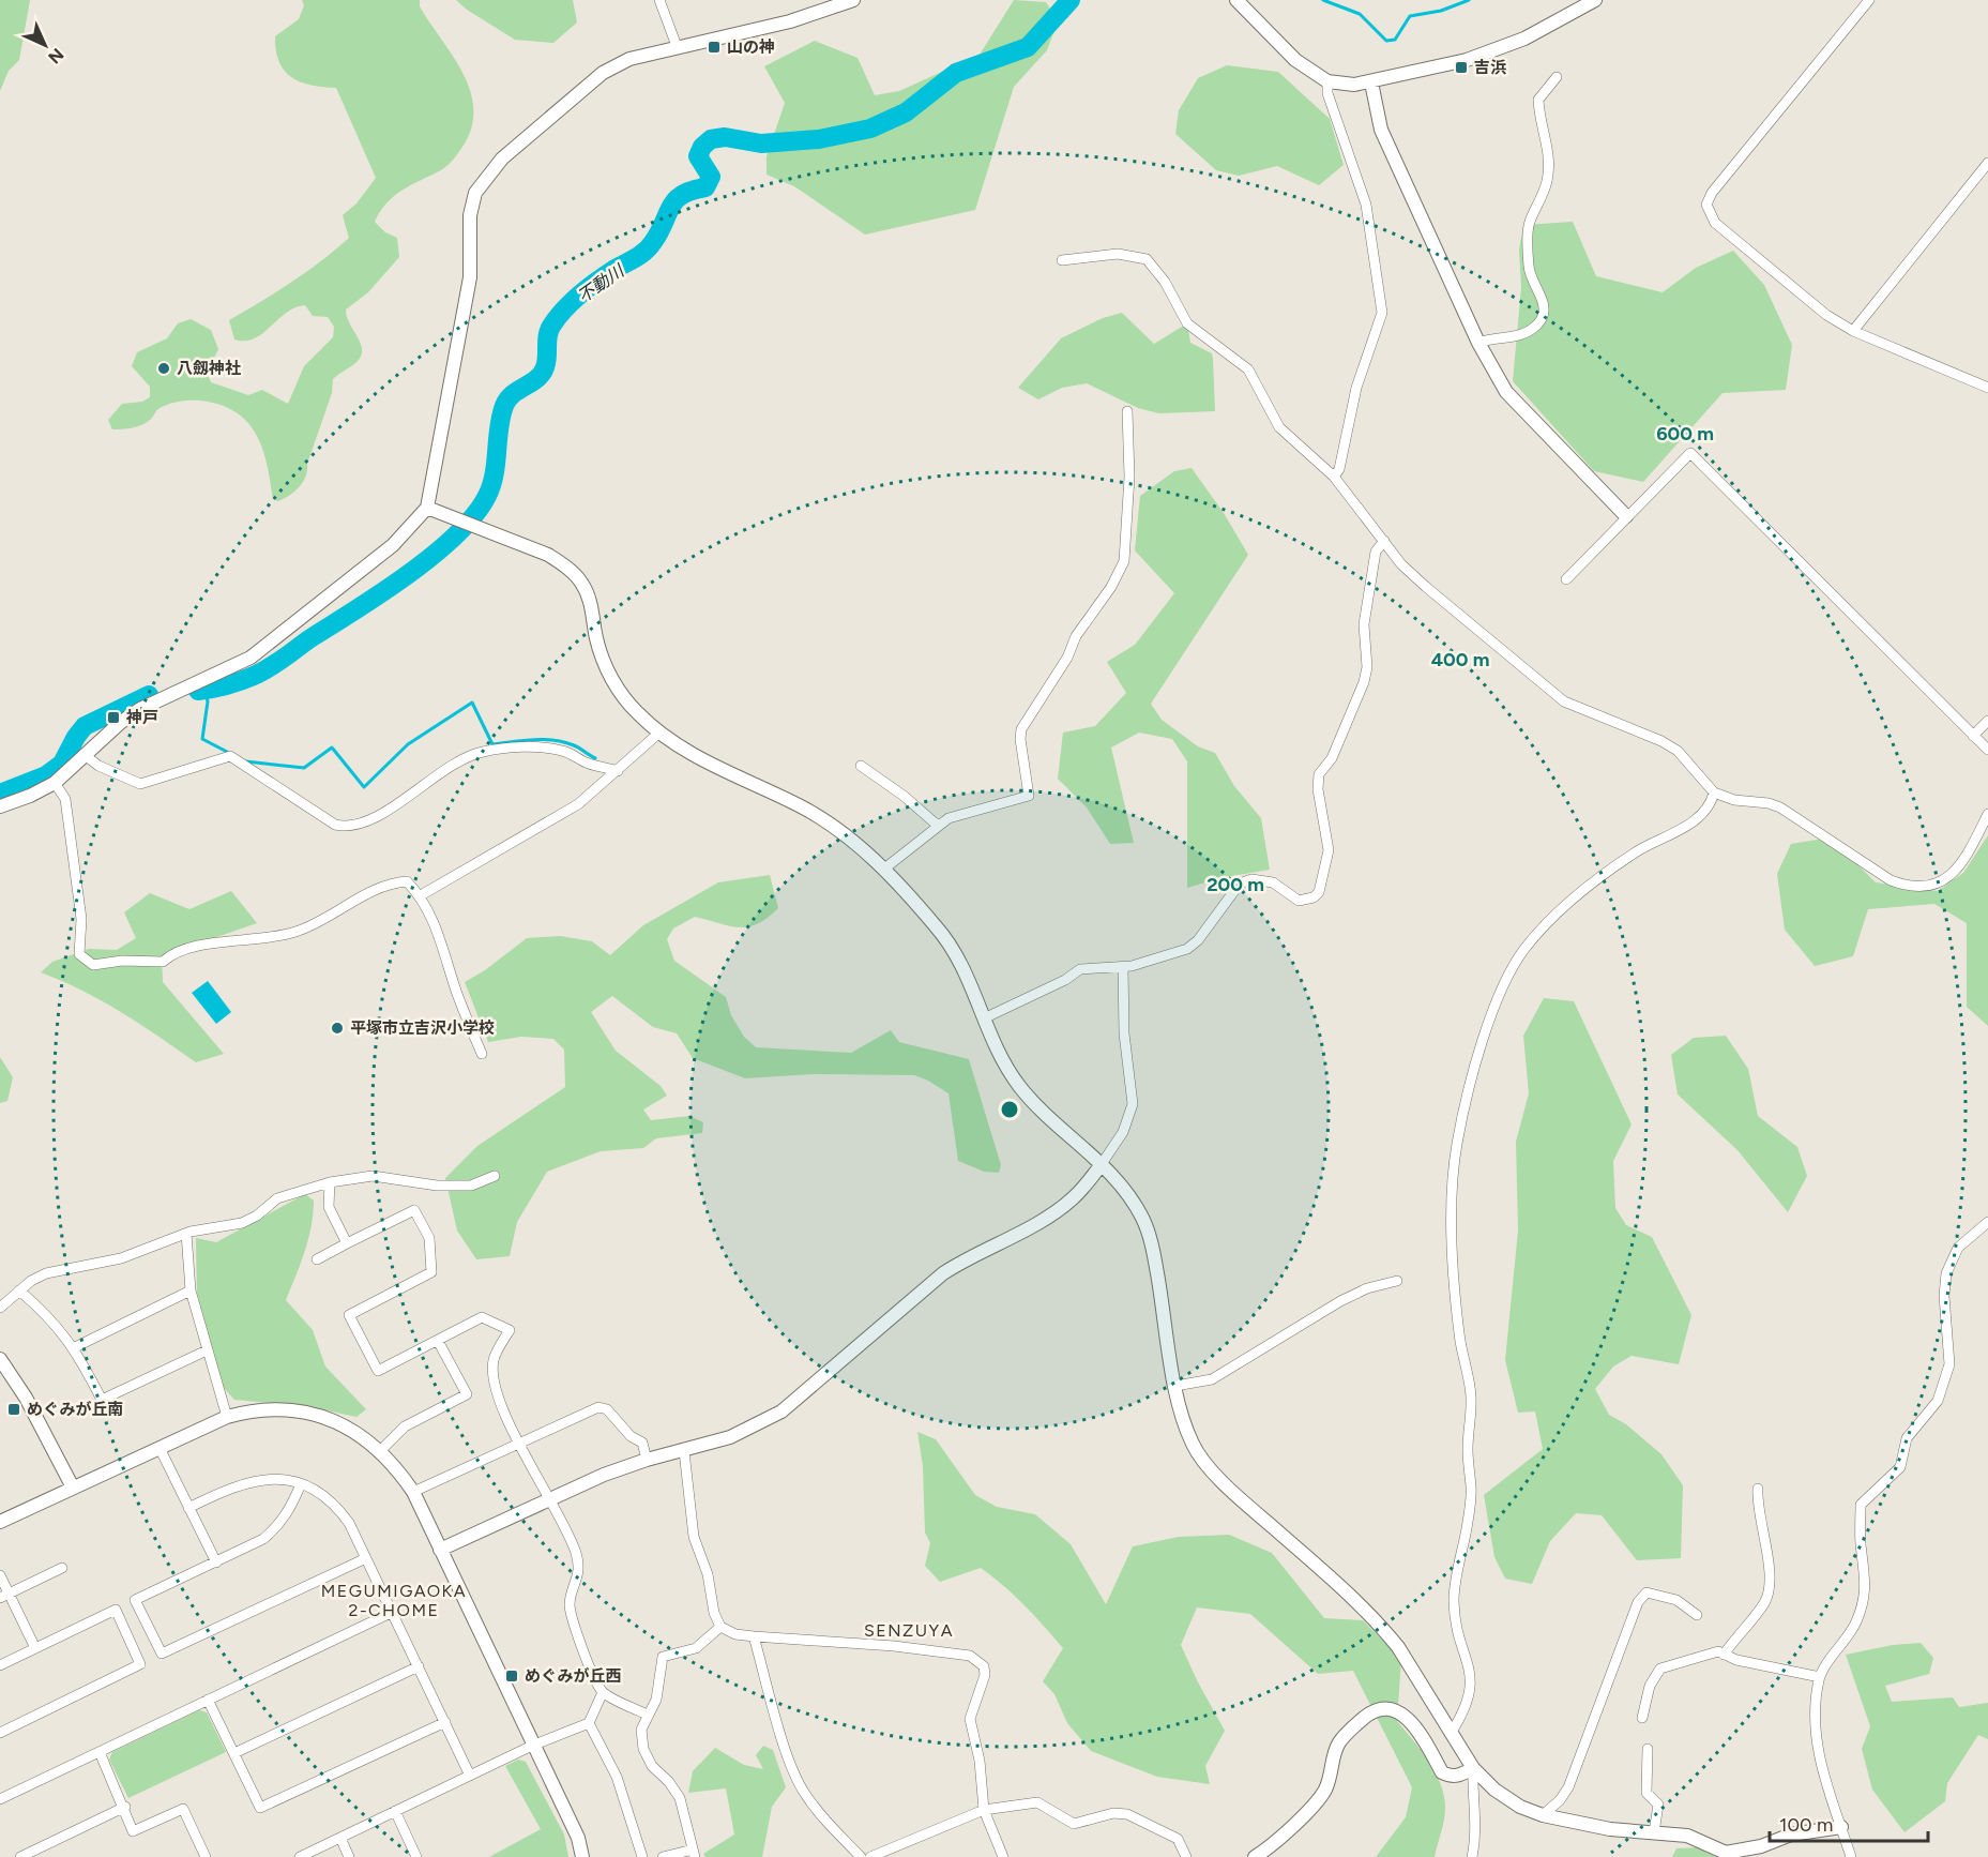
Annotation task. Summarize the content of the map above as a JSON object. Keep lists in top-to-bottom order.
{
  "districts": ["MEGUMIGAOKA 2-CHOME", "SENZUYA"],
  "water": ["不動川"],
  "places": {
    "transit": [
      "山の神",
      "吉浜",
      "神戸",
      "めぐみが丘南",
      "めぐみが丘西"
    ],
    "other": ["八劔神社", "平塚市立吉沢小学校"]
  },
  "scale_bar": "100 m",
  "north": "bottom right",
  "rings": ["600 m", "400 m", "200 m"]
}
